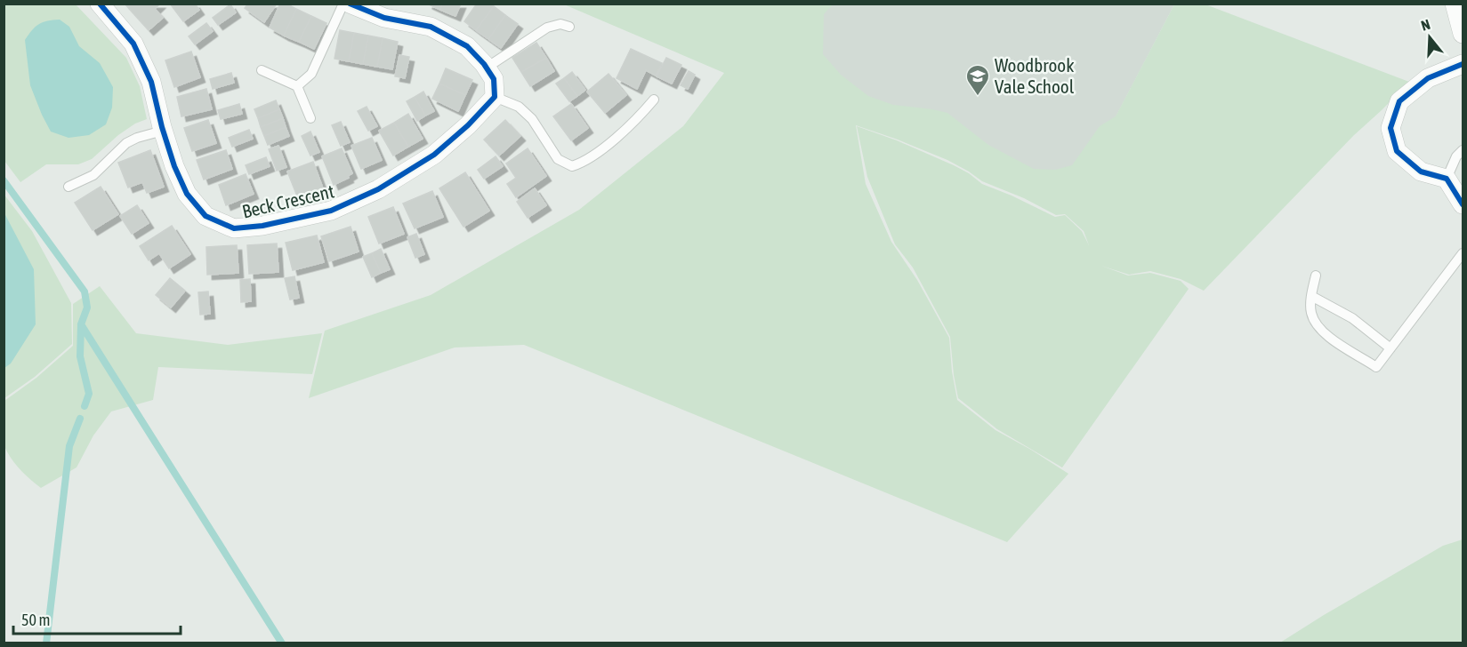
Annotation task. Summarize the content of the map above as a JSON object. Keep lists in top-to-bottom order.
{
  "streets": {
    "street": ["Beck Crescent"]
  },
  "places": {
    "school or university": ["Woodbrook Vale School"]
  },
  "scale_bar": "50 m",
  "north": "top"
}
